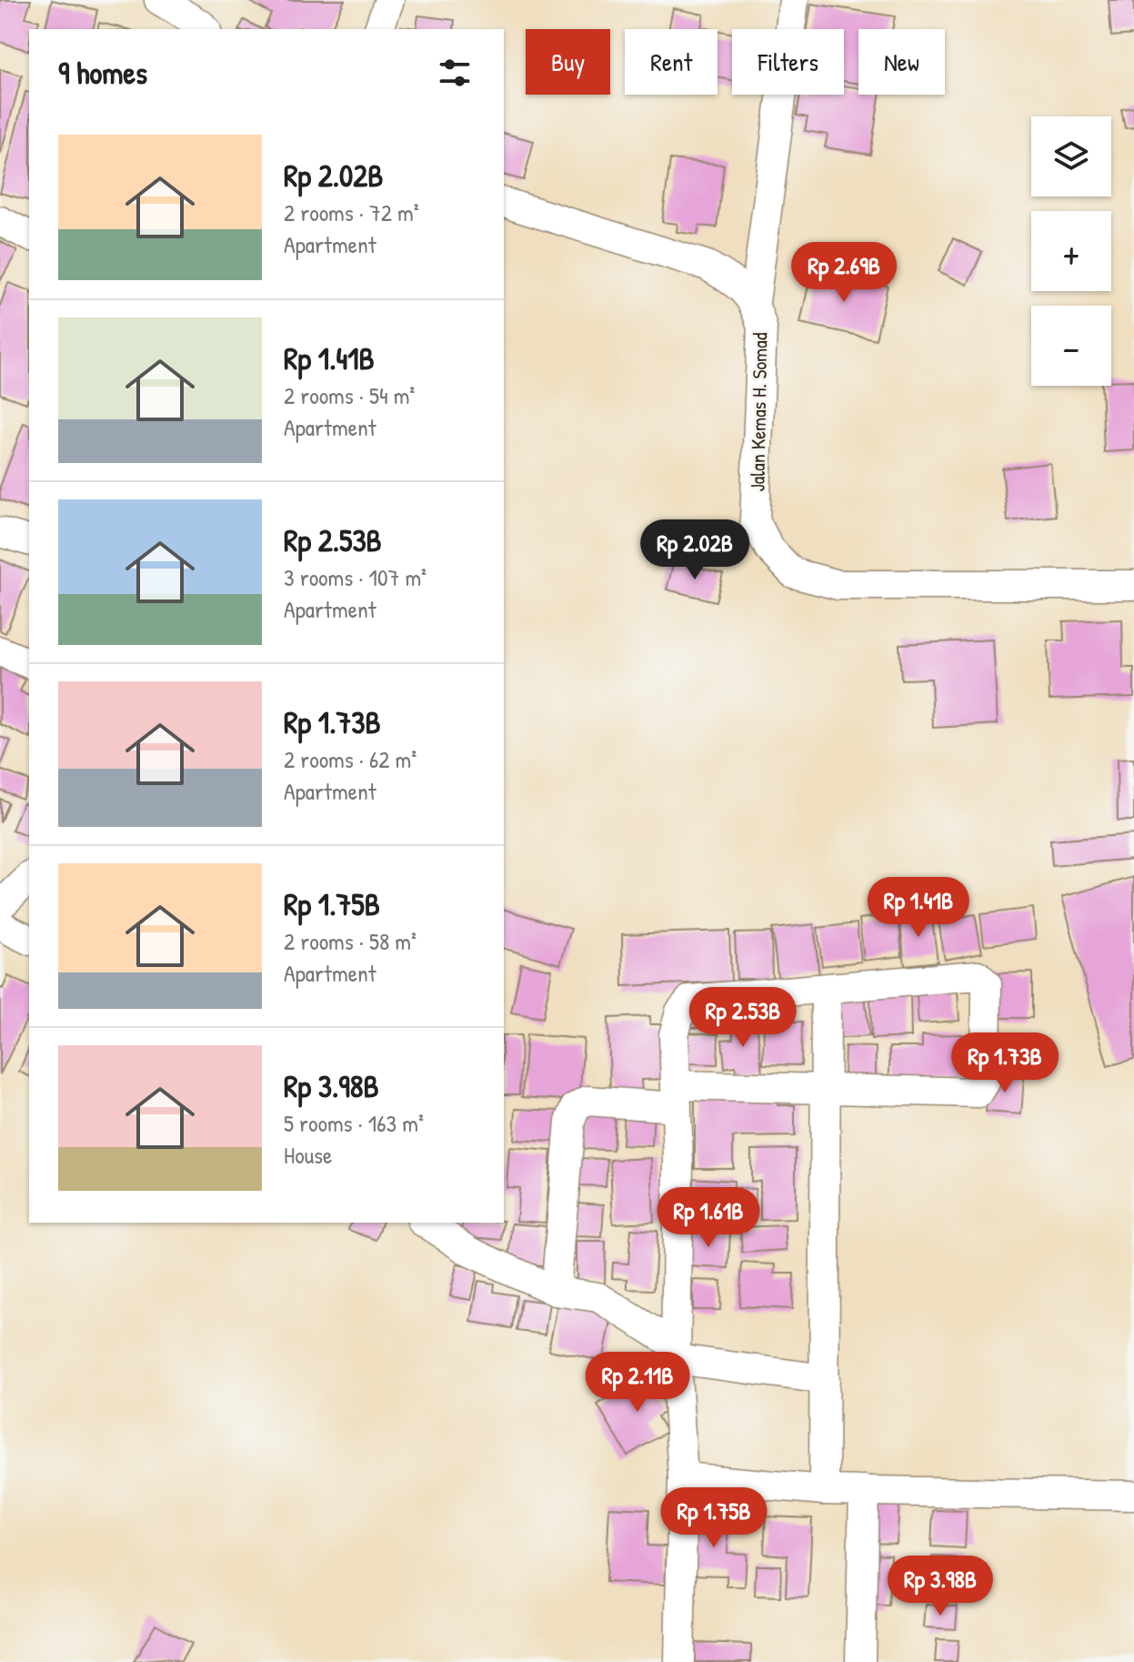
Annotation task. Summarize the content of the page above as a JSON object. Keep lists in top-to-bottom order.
{
  "streets": {
    "street": ["Jalan Kemas H. Somad"]
  },
  "page": {
    "chip": [
      "Buy",
      "Rent",
      "Filters",
      "New"
    ],
    "heading": "9 homes",
    "map_buttons": ["+", "−"],
    "list": [
      {
        "name": "Rp 2.02B",
        "note": "2 rooms · 72 m² · Apartment"
      },
      {
        "name": "Rp 1.41B",
        "note": "2 rooms · 54 m² · Apartment"
      },
      {
        "name": "Rp 2.53B",
        "note": "3 rooms · 107 m² · Apartment"
      },
      {
        "name": "Rp 1.73B",
        "note": "2 rooms · 62 m² · Apartment"
      },
      {
        "name": "Rp 1.75B",
        "note": "2 rooms · 58 m² · Apartment"
      },
      {
        "name": "Rp 3.98B",
        "note": "5 rooms · 163 m² · House"
      }
    ],
    "price": [
      "Rp 2.69B",
      "Rp 2.02B",
      "Rp 1.41B",
      "Rp 2.53B",
      "Rp 1.73B",
      "Rp 1.61B",
      "Rp 2.11B",
      "Rp 1.75B",
      "Rp 3.98B"
    ]
  }
}
